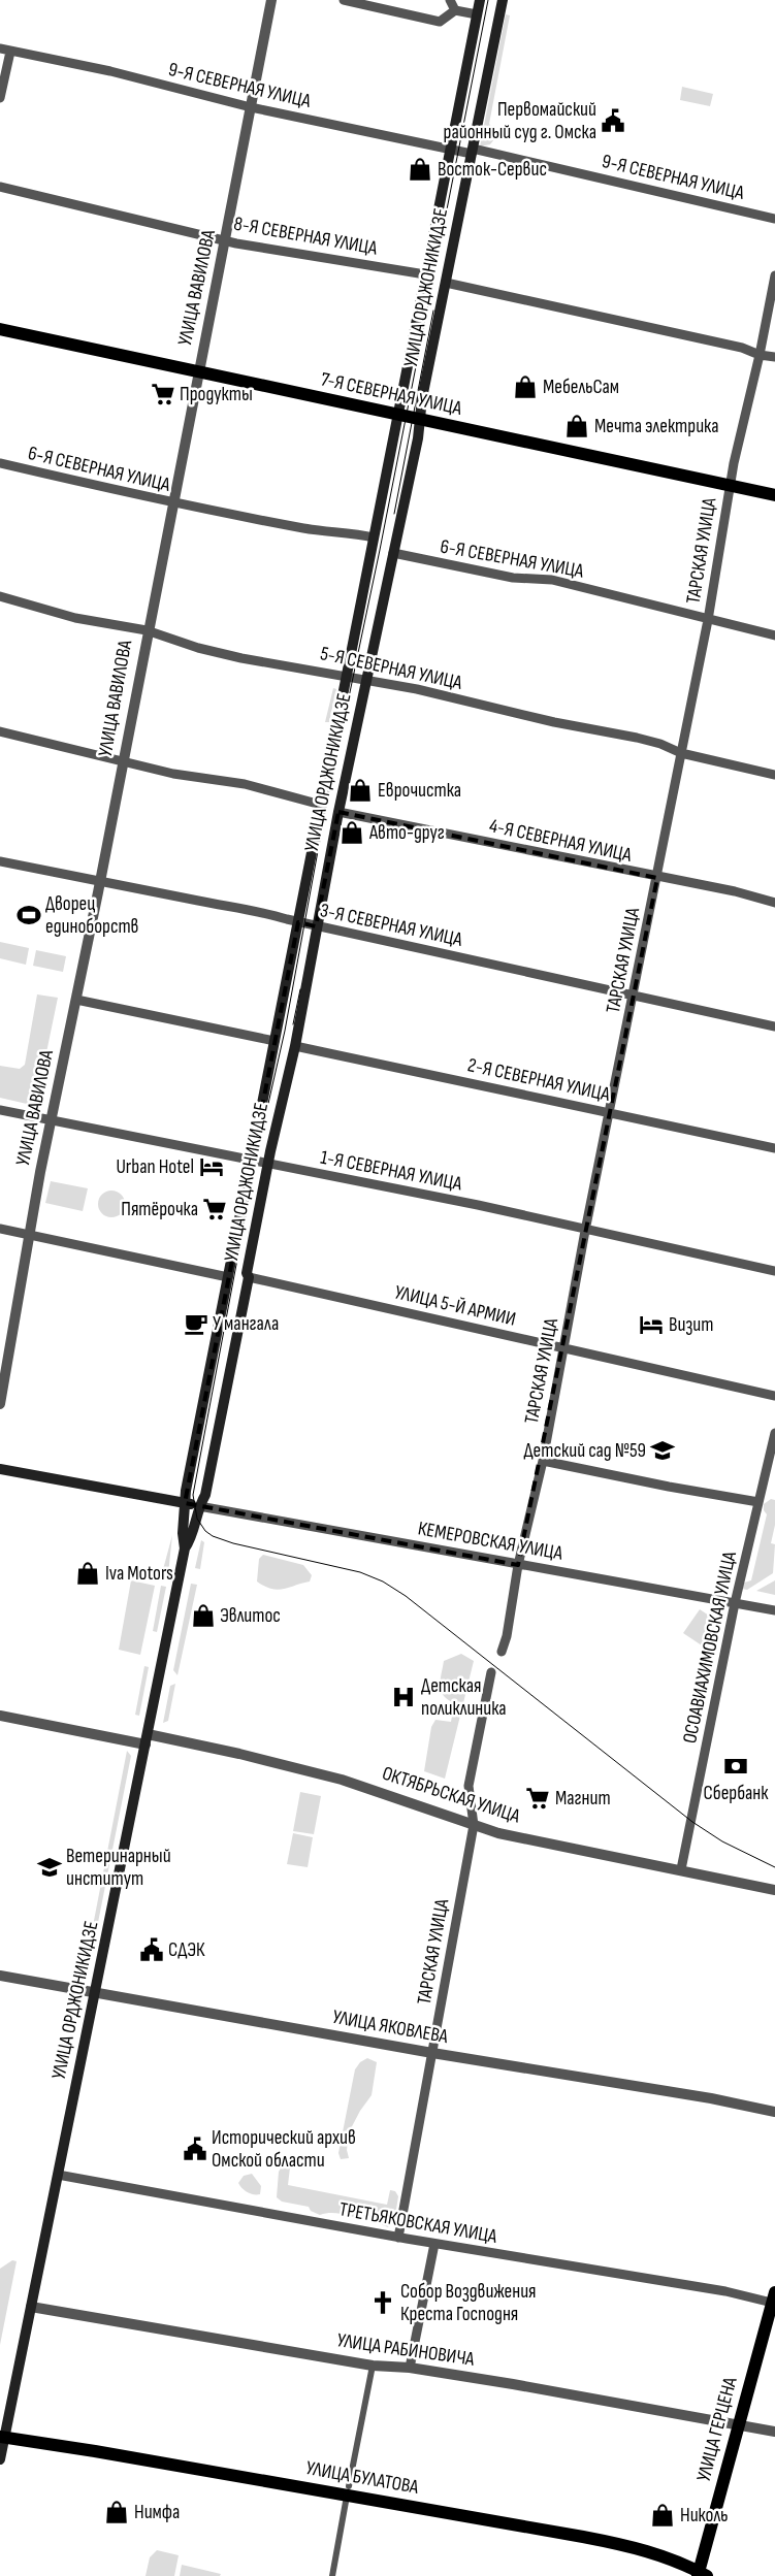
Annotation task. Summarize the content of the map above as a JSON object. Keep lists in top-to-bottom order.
{
  "streets": {
    "main road": [
      "УЛИЦА ОРДЖОНИКИДЗЕ",
      "7-Я СЕВЕРНАЯ УЛИЦА",
      "УЛИЦА ГЕРЦЕНА",
      "УЛИЦА БУЛАТОВА"
    ],
    "street": [
      "9-Я СЕВЕРНАЯ УЛИЦА",
      "8-Я СЕВЕРНАЯ УЛИЦА",
      "УЛИЦА ВАВИЛОВА",
      "6-Я СЕВЕРНАЯ УЛИЦА",
      "ТАРСКАЯ УЛИЦА",
      "5-Я СЕВЕРНАЯ УЛИЦА",
      "4-Я СЕВЕРНАЯ УЛИЦА",
      "3-Я СЕВЕРНАЯ УЛИЦА",
      "2-Я СЕВЕРНАЯ УЛИЦА",
      "1-Я СЕВЕРНАЯ УЛИЦА",
      "УЛИЦА 5-Й АРМИИ",
      "КЕМЕРОВСКАЯ УЛИЦА",
      "ОСОАВИАХИМОВСКАЯ УЛИЦА",
      "ОКТЯБРЬСКАЯ УЛИЦА",
      "УЛИЦА ЯКОВЛЕВА",
      "ТРЕТЬЯКОВСКАЯ УЛИЦА",
      "УЛИЦА РАБИНОВИЧА"
    ]
  },
  "crossings": [
    ["9-Я СЕВЕРНАЯ УЛИЦА", "УЛИЦА ВАВИЛОВА"],
    ["9-Я СЕВЕРНАЯ УЛИЦА", "УЛИЦА ОРДЖОНИКИДЗЕ"],
    ["8-Я СЕВЕРНАЯ УЛИЦА", "УЛИЦА ВАВИЛОВА"],
    ["8-Я СЕВЕРНАЯ УЛИЦА", "УЛИЦА ОРДЖОНИКИДЗЕ"],
    ["УЛИЦА ВАВИЛОВА", "7-Я СЕВЕРНАЯ УЛИЦА"],
    ["УЛИЦА ВАВИЛОВА", "6-Я СЕВЕРНАЯ УЛИЦА"],
    ["УЛИЦА ВАВИЛОВА", "5-Я СЕВЕРНАЯ УЛИЦА"],
    ["УЛИЦА ВАВИЛОВА", "3-Я СЕВЕРНАЯ УЛИЦА"],
    ["УЛИЦА ВАВИЛОВА", "1-Я СЕВЕРНАЯ УЛИЦА"],
    ["УЛИЦА ОРДЖОНИКИДЗЕ", "7-Я СЕВЕРНАЯ УЛИЦА"],
    ["УЛИЦА ОРДЖОНИКИДЗЕ", "6-Я СЕВЕРНАЯ УЛИЦА"],
    ["УЛИЦА ОРДЖОНИКИДЗЕ", "5-Я СЕВЕРНАЯ УЛИЦА"],
    ["УЛИЦА ОРДЖОНИКИДЗЕ", "4-Я СЕВЕРНАЯ УЛИЦА"],
    ["УЛИЦА ОРДЖОНИКИДЗЕ", "3-Я СЕВЕРНАЯ УЛИЦА"],
    ["УЛИЦА ОРДЖОНИКИДЗЕ", "2-Я СЕВЕРНАЯ УЛИЦА"],
    ["УЛИЦА ОРДЖОНИКИДЗЕ", "1-Я СЕВЕРНАЯ УЛИЦА"],
    ["УЛИЦА ОРДЖОНИКИДЗЕ", "УЛИЦА 5-Й АРМИИ"],
    ["УЛИЦА ОРДЖОНИКИДЗЕ", "КЕМЕРОВСКАЯ УЛИЦА"],
    ["УЛИЦА ОРДЖОНИКИДЗЕ", "ОКТЯБРЬСКАЯ УЛИЦА"],
    ["УЛИЦА ОРДЖОНИКИДЗЕ", "УЛИЦА ЯКОВЛЕВА"],
    ["УЛИЦА ОРДЖОНИКИДЗЕ", "ТРЕТЬЯКОВСКАЯ УЛИЦА"],
    ["УЛИЦА ОРДЖОНИКИДЗЕ", "УЛИЦА РАБИНОВИЧА"],
    ["УЛИЦА ОРДЖОНИКИДЗЕ", "УЛИЦА БУЛАТОВА"],
    ["7-Я СЕВЕРНАЯ УЛИЦА", "ТАРСКАЯ УЛИЦА"],
    ["6-Я СЕВЕРНАЯ УЛИЦА", "ТАРСКАЯ УЛИЦА"],
    ["ТАРСКАЯ УЛИЦА", "5-Я СЕВЕРНАЯ УЛИЦА"],
    ["ТАРСКАЯ УЛИЦА", "4-Я СЕВЕРНАЯ УЛИЦА"],
    ["ТАРСКАЯ УЛИЦА", "3-Я СЕВЕРНАЯ УЛИЦА"],
    ["ТАРСКАЯ УЛИЦА", "2-Я СЕВЕРНАЯ УЛИЦА"],
    ["ТАРСКАЯ УЛИЦА", "1-Я СЕВЕРНАЯ УЛИЦА"],
    ["ТАРСКАЯ УЛИЦА", "УЛИЦА 5-Й АРМИИ"],
    ["ТАРСКАЯ УЛИЦА", "КЕМЕРОВСКАЯ УЛИЦА"],
    ["ТАРСКАЯ УЛИЦА", "ОКТЯБРЬСКАЯ УЛИЦА"],
    ["ТАРСКАЯ УЛИЦА", "УЛИЦА ЯКОВЛЕВА"],
    ["ТАРСКАЯ УЛИЦА", "ТРЕТЬЯКОВСКАЯ УЛИЦА"],
    ["КЕМЕРОВСКАЯ УЛИЦА", "ОСОАВИАХИМОВСКАЯ УЛИЦА"],
    ["ОСОАВИАХИМОВСКАЯ УЛИЦА", "ОКТЯБРЬСКАЯ УЛИЦА"],
    ["ТРЕТЬЯКОВСКАЯ УЛИЦА", "УЛИЦА ГЕРЦЕНА"],
    ["УЛИЦА РАБИНОВИЧА", "УЛИЦА ГЕРЦЕНА"],
    ["УЛИЦА ГЕРЦЕНА", "УЛИЦА БУЛАТОВА"]
  ],
  "places": {
    "public building": ["Первомайский районный суд г. Омска", "СДЭК", "Исторический архив Омской области"],
    "shop": [
      "Восток-Сервис",
      "МебельСам",
      "Мечта электрика",
      "Еврочистка",
      "Авто-друг",
      "Iva Motors",
      "Эвлитос",
      "Нимфа",
      "Николь"
    ],
    "supermarket": ["Продукты", "Пятёрочка", "Магнит"],
    "sports": ["Дворец единоборств"],
    "hotel": ["Urban Hotel", "Визит"],
    "cafe": ["У мангала"],
    "school or university": ["Детский сад №59", "Ветеринарный институт"],
    "hospital": ["Детская поликлиника"],
    "bank": ["Сбербанк"],
    "church": ["Собор Воздвижения Креста Господня"]
  }
}
